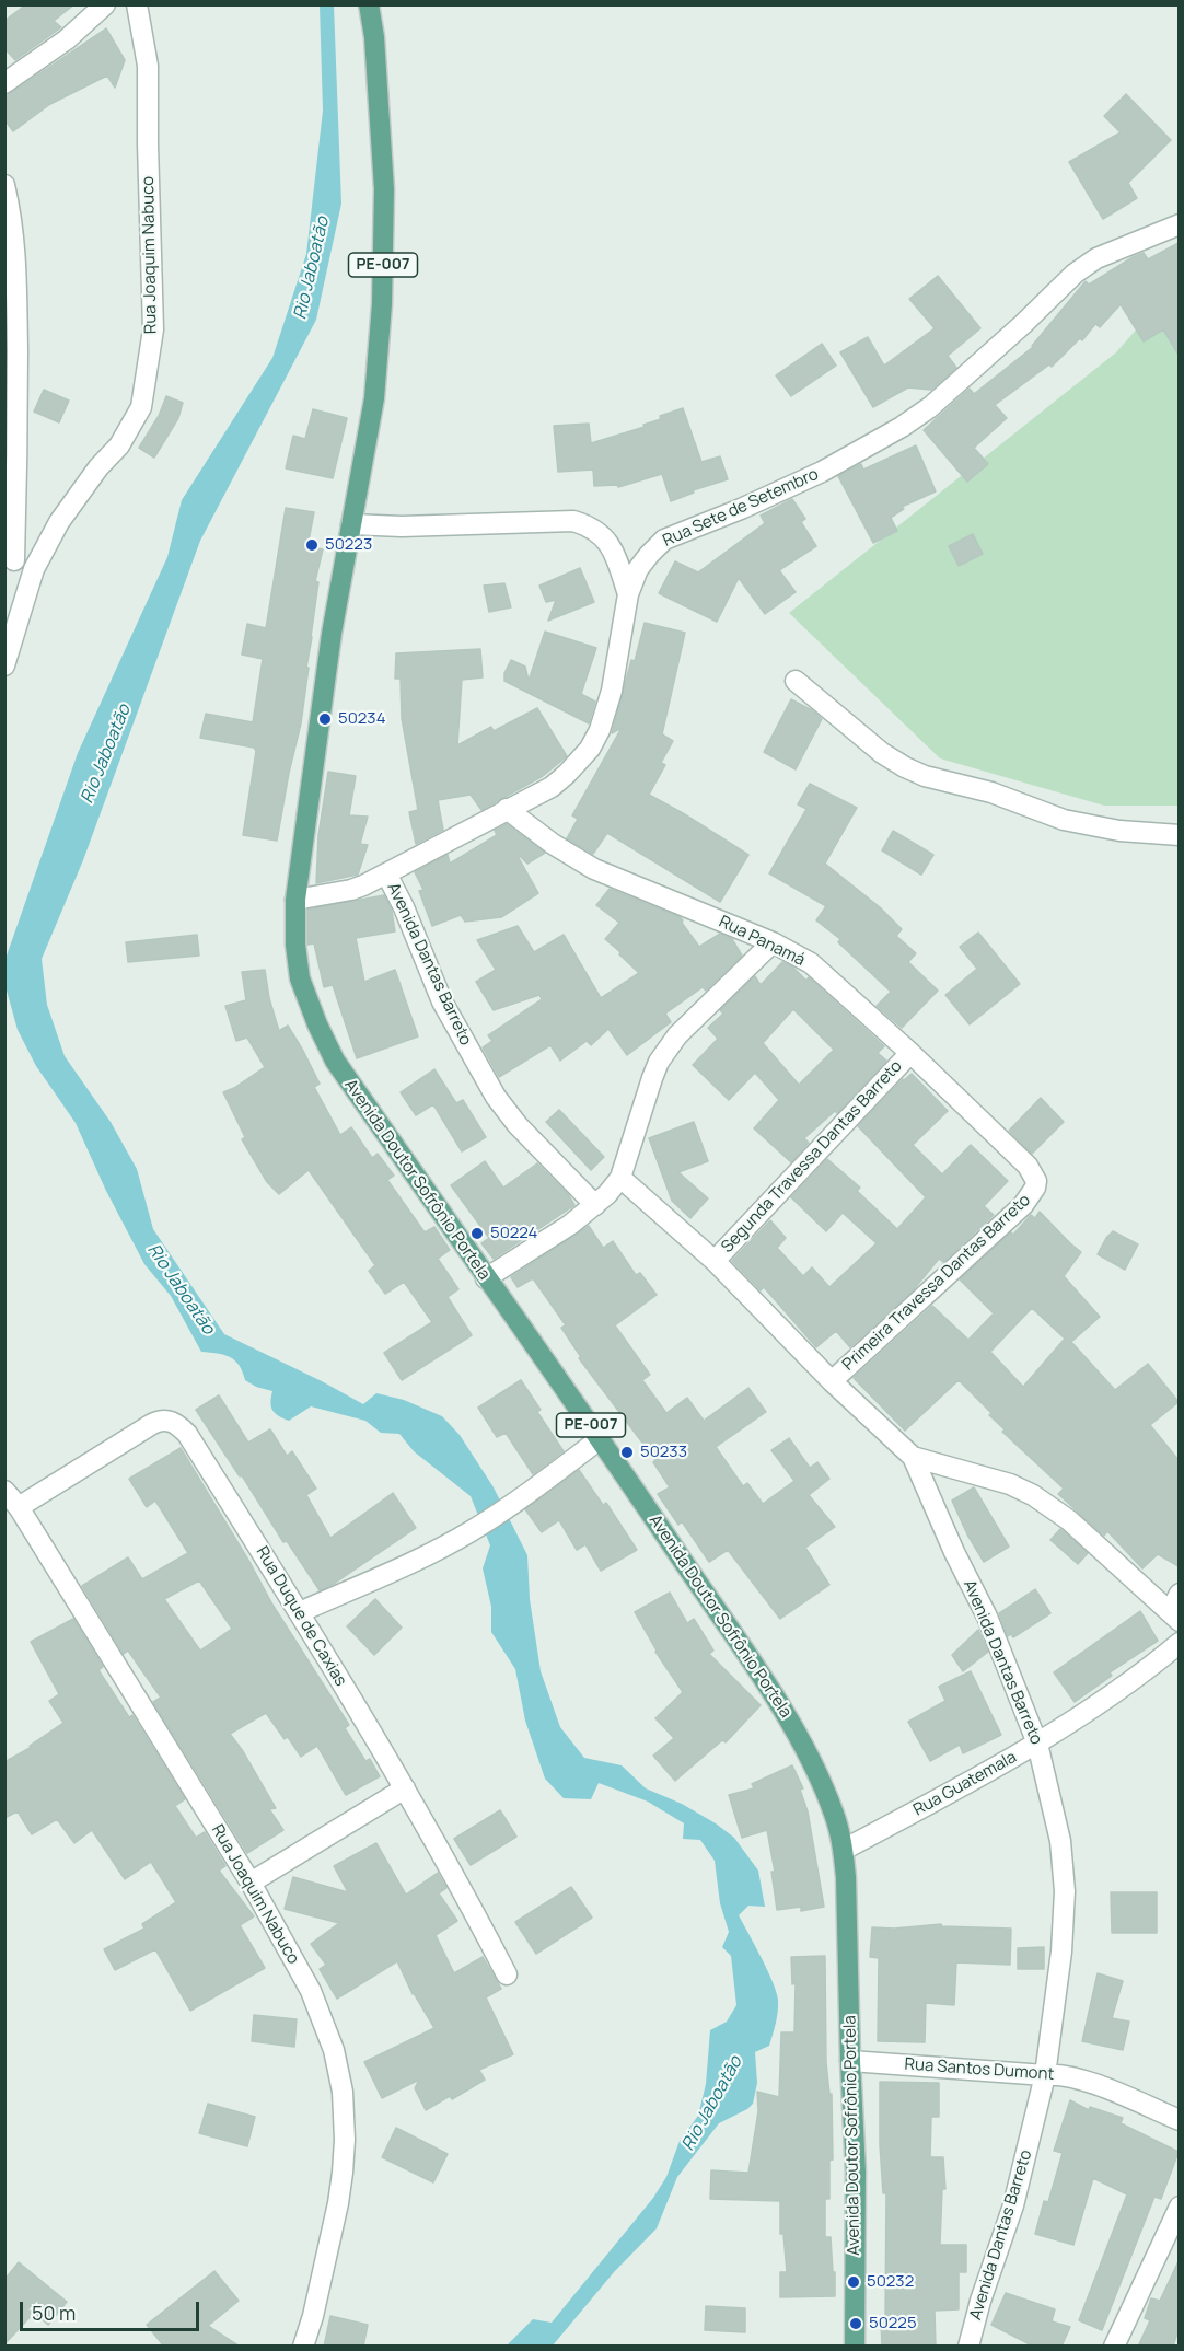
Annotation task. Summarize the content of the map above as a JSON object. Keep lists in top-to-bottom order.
{
  "streets": {
    "main road": ["PE-007", "Avenida Doutor Sofrônio Portela"],
    "street": [
      "Rua Joaquim Nabuco",
      "Rua Sete de Setembro",
      "Rua Panamá",
      "Avenida Dantas Barreto",
      "Segunda Travessa Dantas Barreto",
      "Primeira Travessa Dantas Barreto",
      "Rua Duque de Caxias",
      "Rua Guatemala",
      "Rua Santos Dumont"
    ]
  },
  "crossings": [
    ["Rua Joaquim Nabuco", "Rua Duque de Caxias"],
    ["Rua Sete de Setembro", "Rua Panamá"],
    ["Rua Sete de Setembro", "Avenida Dantas Barreto"],
    ["Rua Sete de Setembro", "Avenida Doutor Sofrônio Portela"],
    ["Rua Panamá", "Segunda Travessa Dantas Barreto"],
    ["Rua Panamá", "Primeira Travessa Dantas Barreto"],
    ["Avenida Dantas Barreto", "Segunda Travessa Dantas Barreto"],
    ["Avenida Dantas Barreto", "Primeira Travessa Dantas Barreto"],
    ["Avenida Dantas Barreto", "Rua Guatemala"],
    ["Avenida Dantas Barreto", "Rua Santos Dumont"],
    ["Avenida Doutor Sofrônio Portela", "Rua Guatemala"],
    ["Avenida Doutor Sofrônio Portela", "Rua Santos Dumont"]
  ],
  "water": ["Rio Jaboatão"],
  "places": [
    "50223",
    "50234",
    "50224",
    "50233",
    "50232",
    "50225"
  ],
  "scale_bar": "50 m"
}
